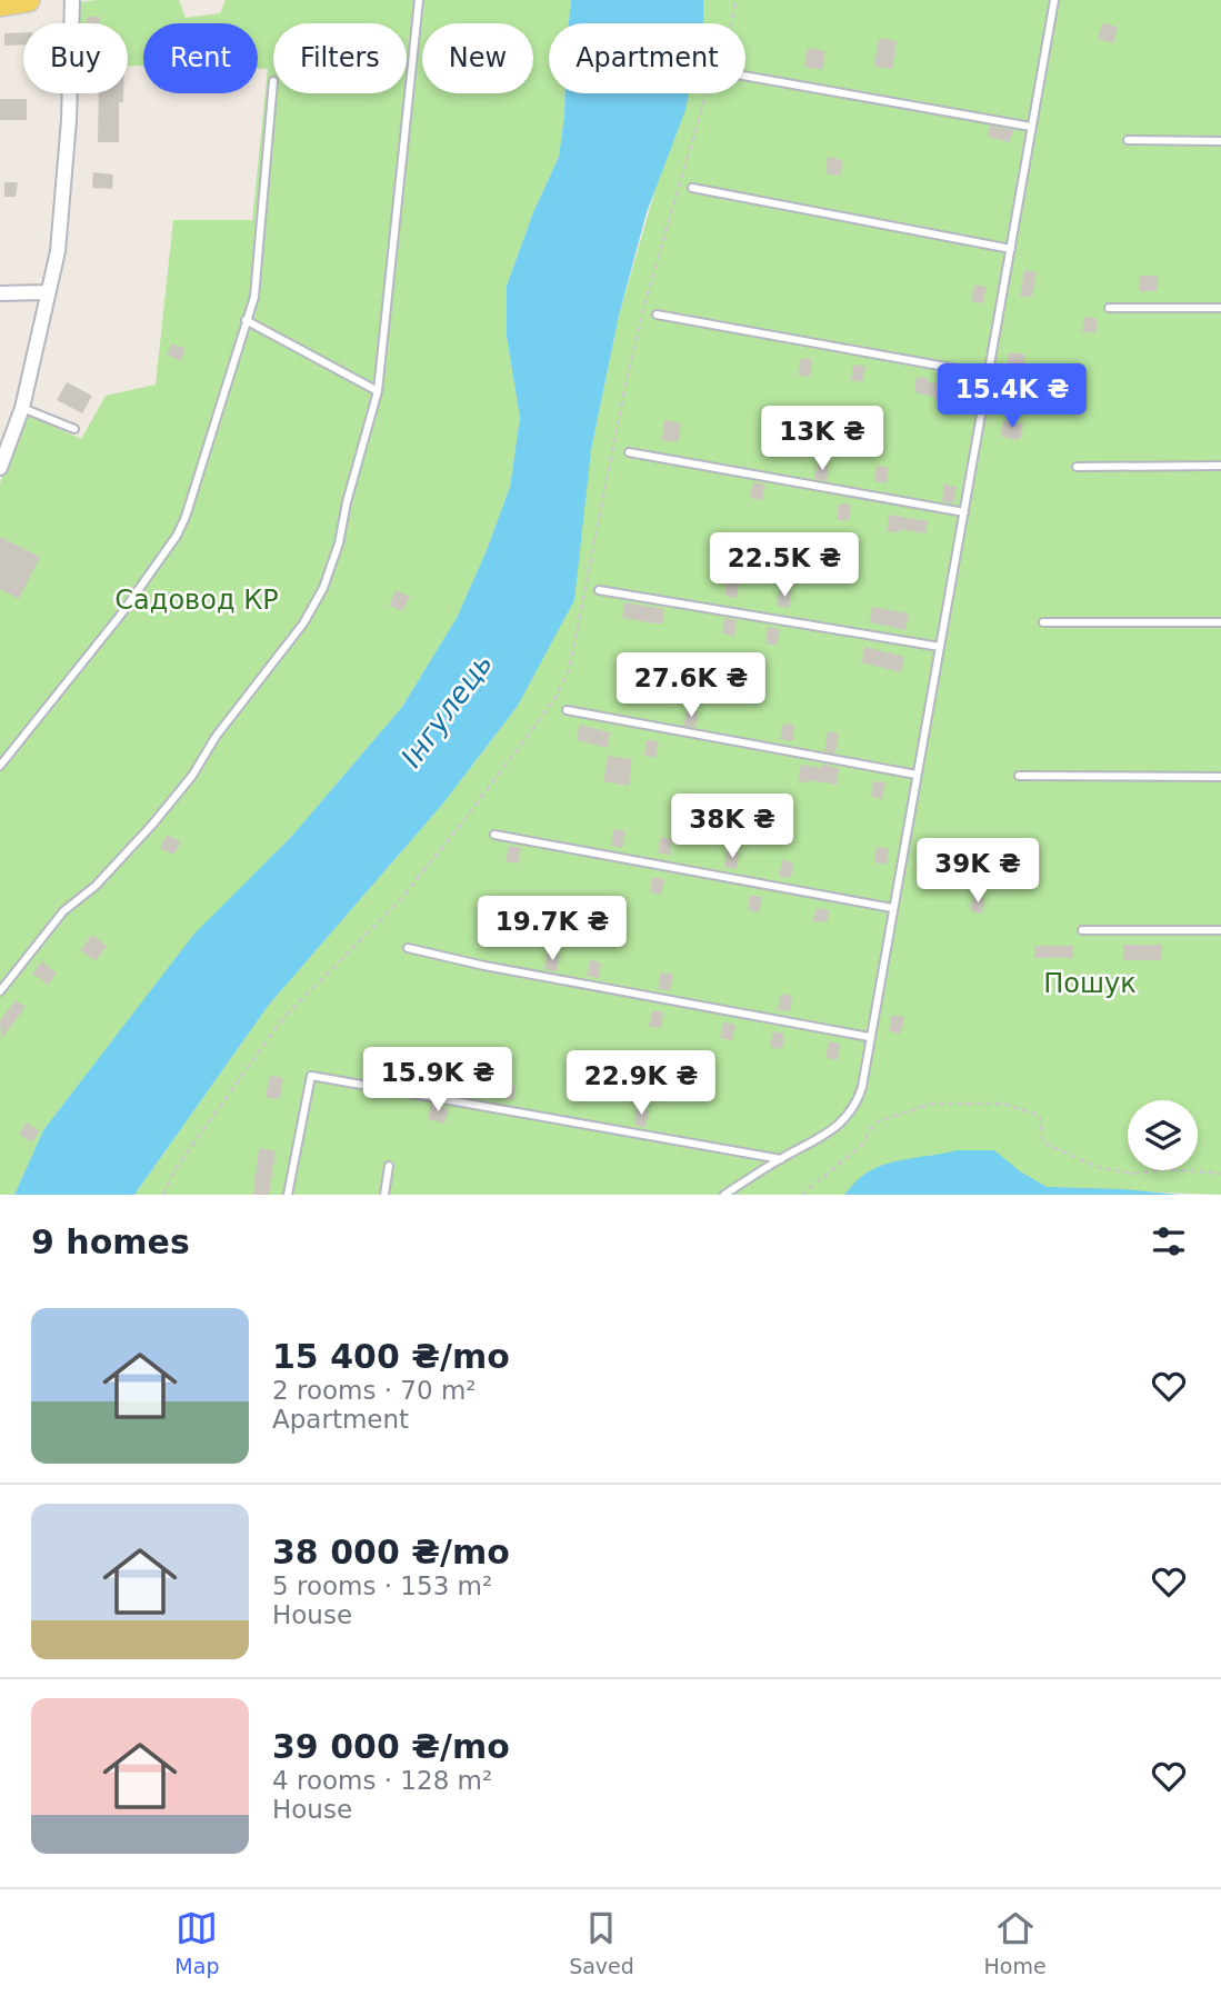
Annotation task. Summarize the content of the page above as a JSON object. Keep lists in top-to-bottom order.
{
  "water": ["Інгулець"],
  "parks": ["Садовод КР", "Пошук"],
  "page": {
    "chip": [
      "Buy",
      "Rent",
      "Filters",
      "New",
      "Apartment"
    ],
    "price": [
      "15.4K ₴",
      "13K ₴",
      "22.5K ₴",
      "27.6K ₴",
      "38K ₴",
      "39K ₴",
      "19.7K ₴",
      "15.9K ₴",
      "22.9K ₴"
    ],
    "heading": "9 homes",
    "list": [
      {
        "name": "15 400 ₴/mo",
        "note": "2 rooms · 70 m² · Apartment"
      },
      {
        "name": "38 000 ₴/mo",
        "note": "5 rooms · 153 m² · House"
      },
      {
        "name": "39 000 ₴/mo",
        "note": "4 rooms · 128 m² · House"
      }
    ],
    "tabs": ["Map", "Saved", "Home"]
  }
}
